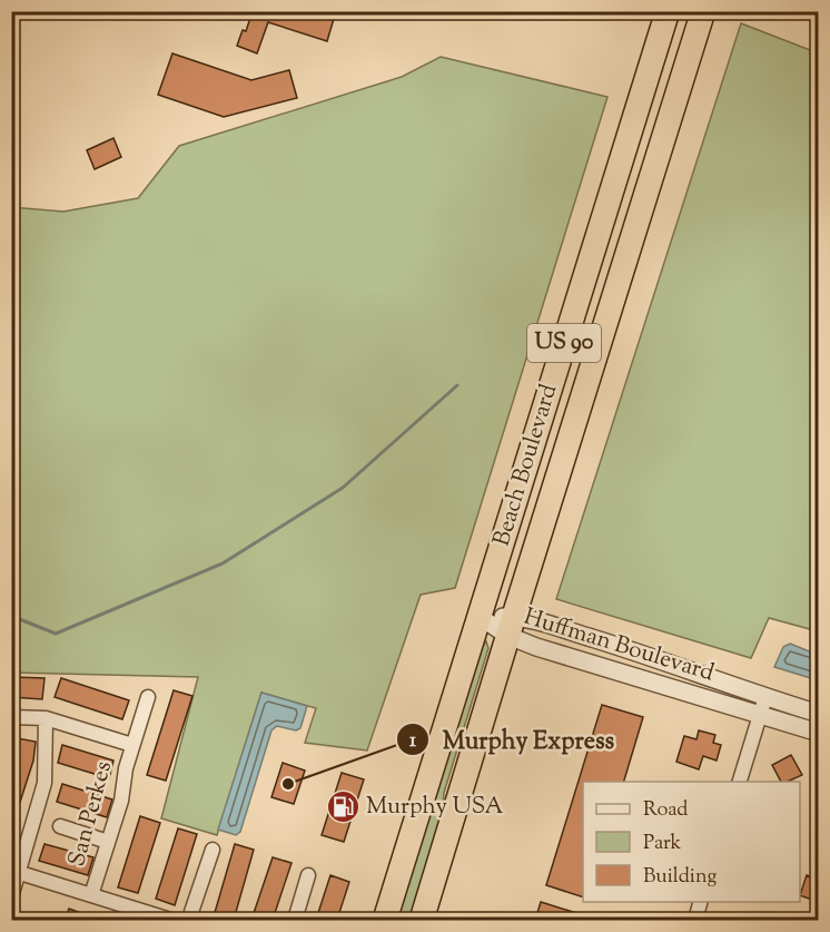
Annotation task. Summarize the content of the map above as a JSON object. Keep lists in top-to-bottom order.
{
  "streets": {
    "highway": ["US 90", "Beach Boulevard"],
    "street": ["Huffman Boulevard", "San Perkes"]
  },
  "crossings": [
    ["US 90", "Huffman Boulevard"],
    ["Beach Boulevard", "Huffman Boulevard"]
  ],
  "places": {
    "other": ["Murphy Express"],
    "fuel station": ["Murphy USA"]
  },
  "legend": ["Road", "Park", "Building"]
}
